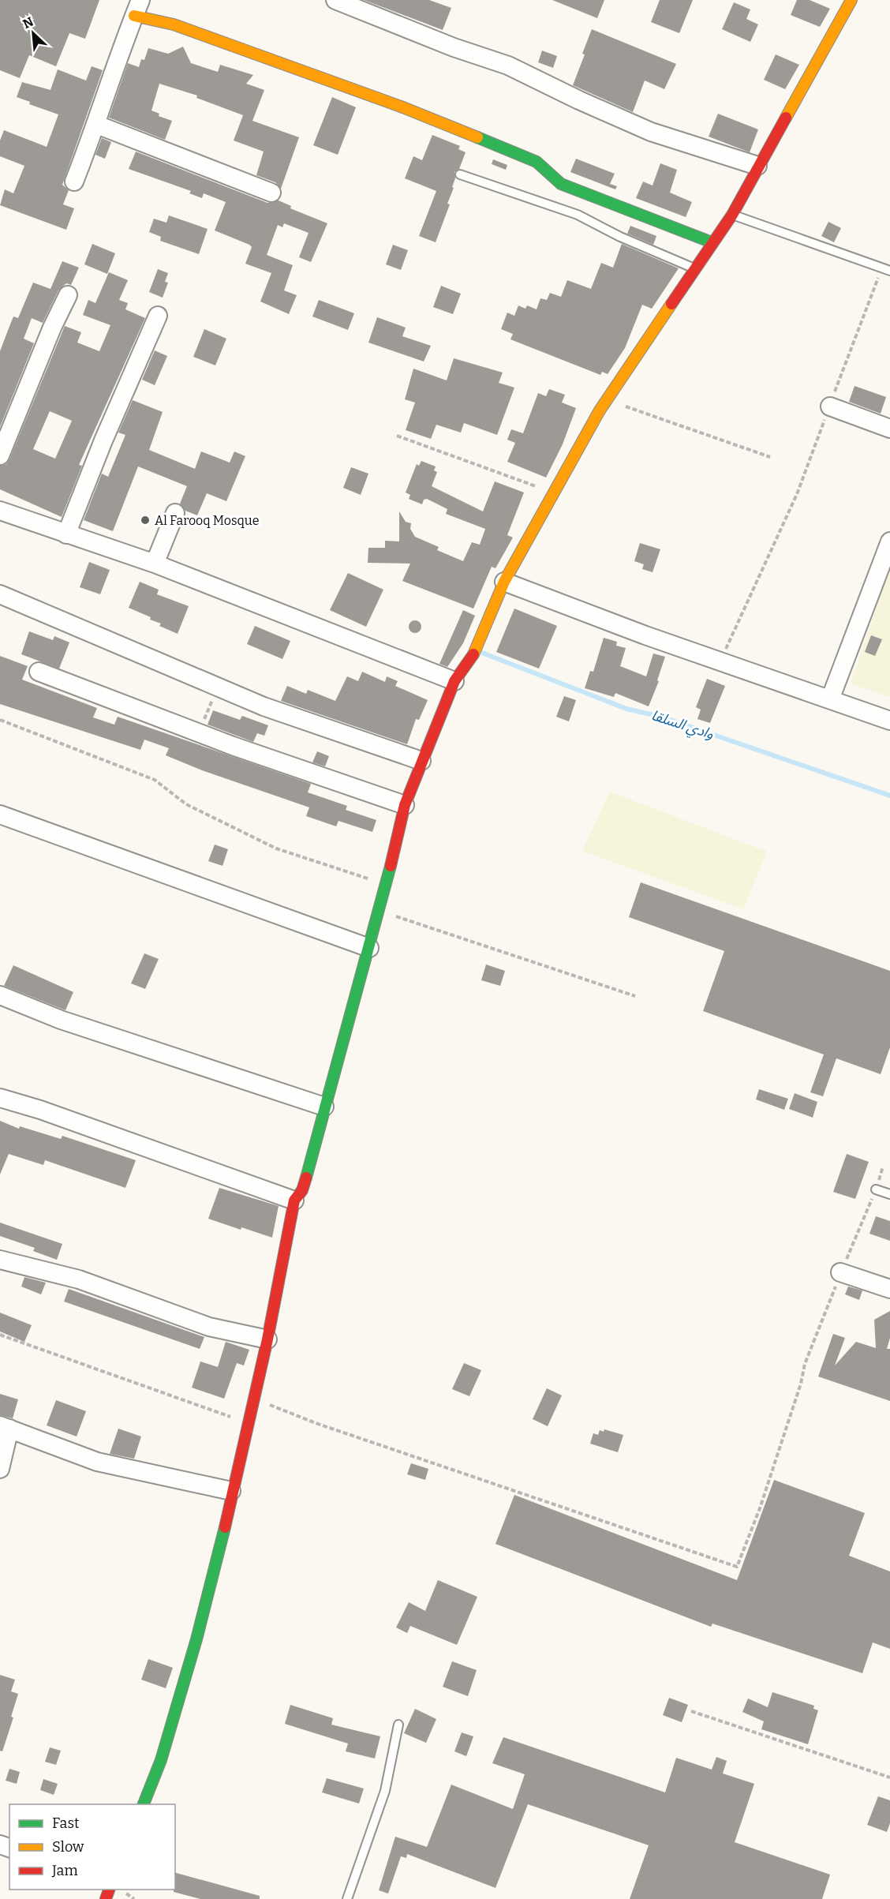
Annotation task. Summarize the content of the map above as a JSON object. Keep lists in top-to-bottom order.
{
  "water": ["وادي السلقا"],
  "places": ["Al Farooq Mosque"],
  "legend": ["Fast", "Slow", "Jam"],
  "north": "top left"
}
